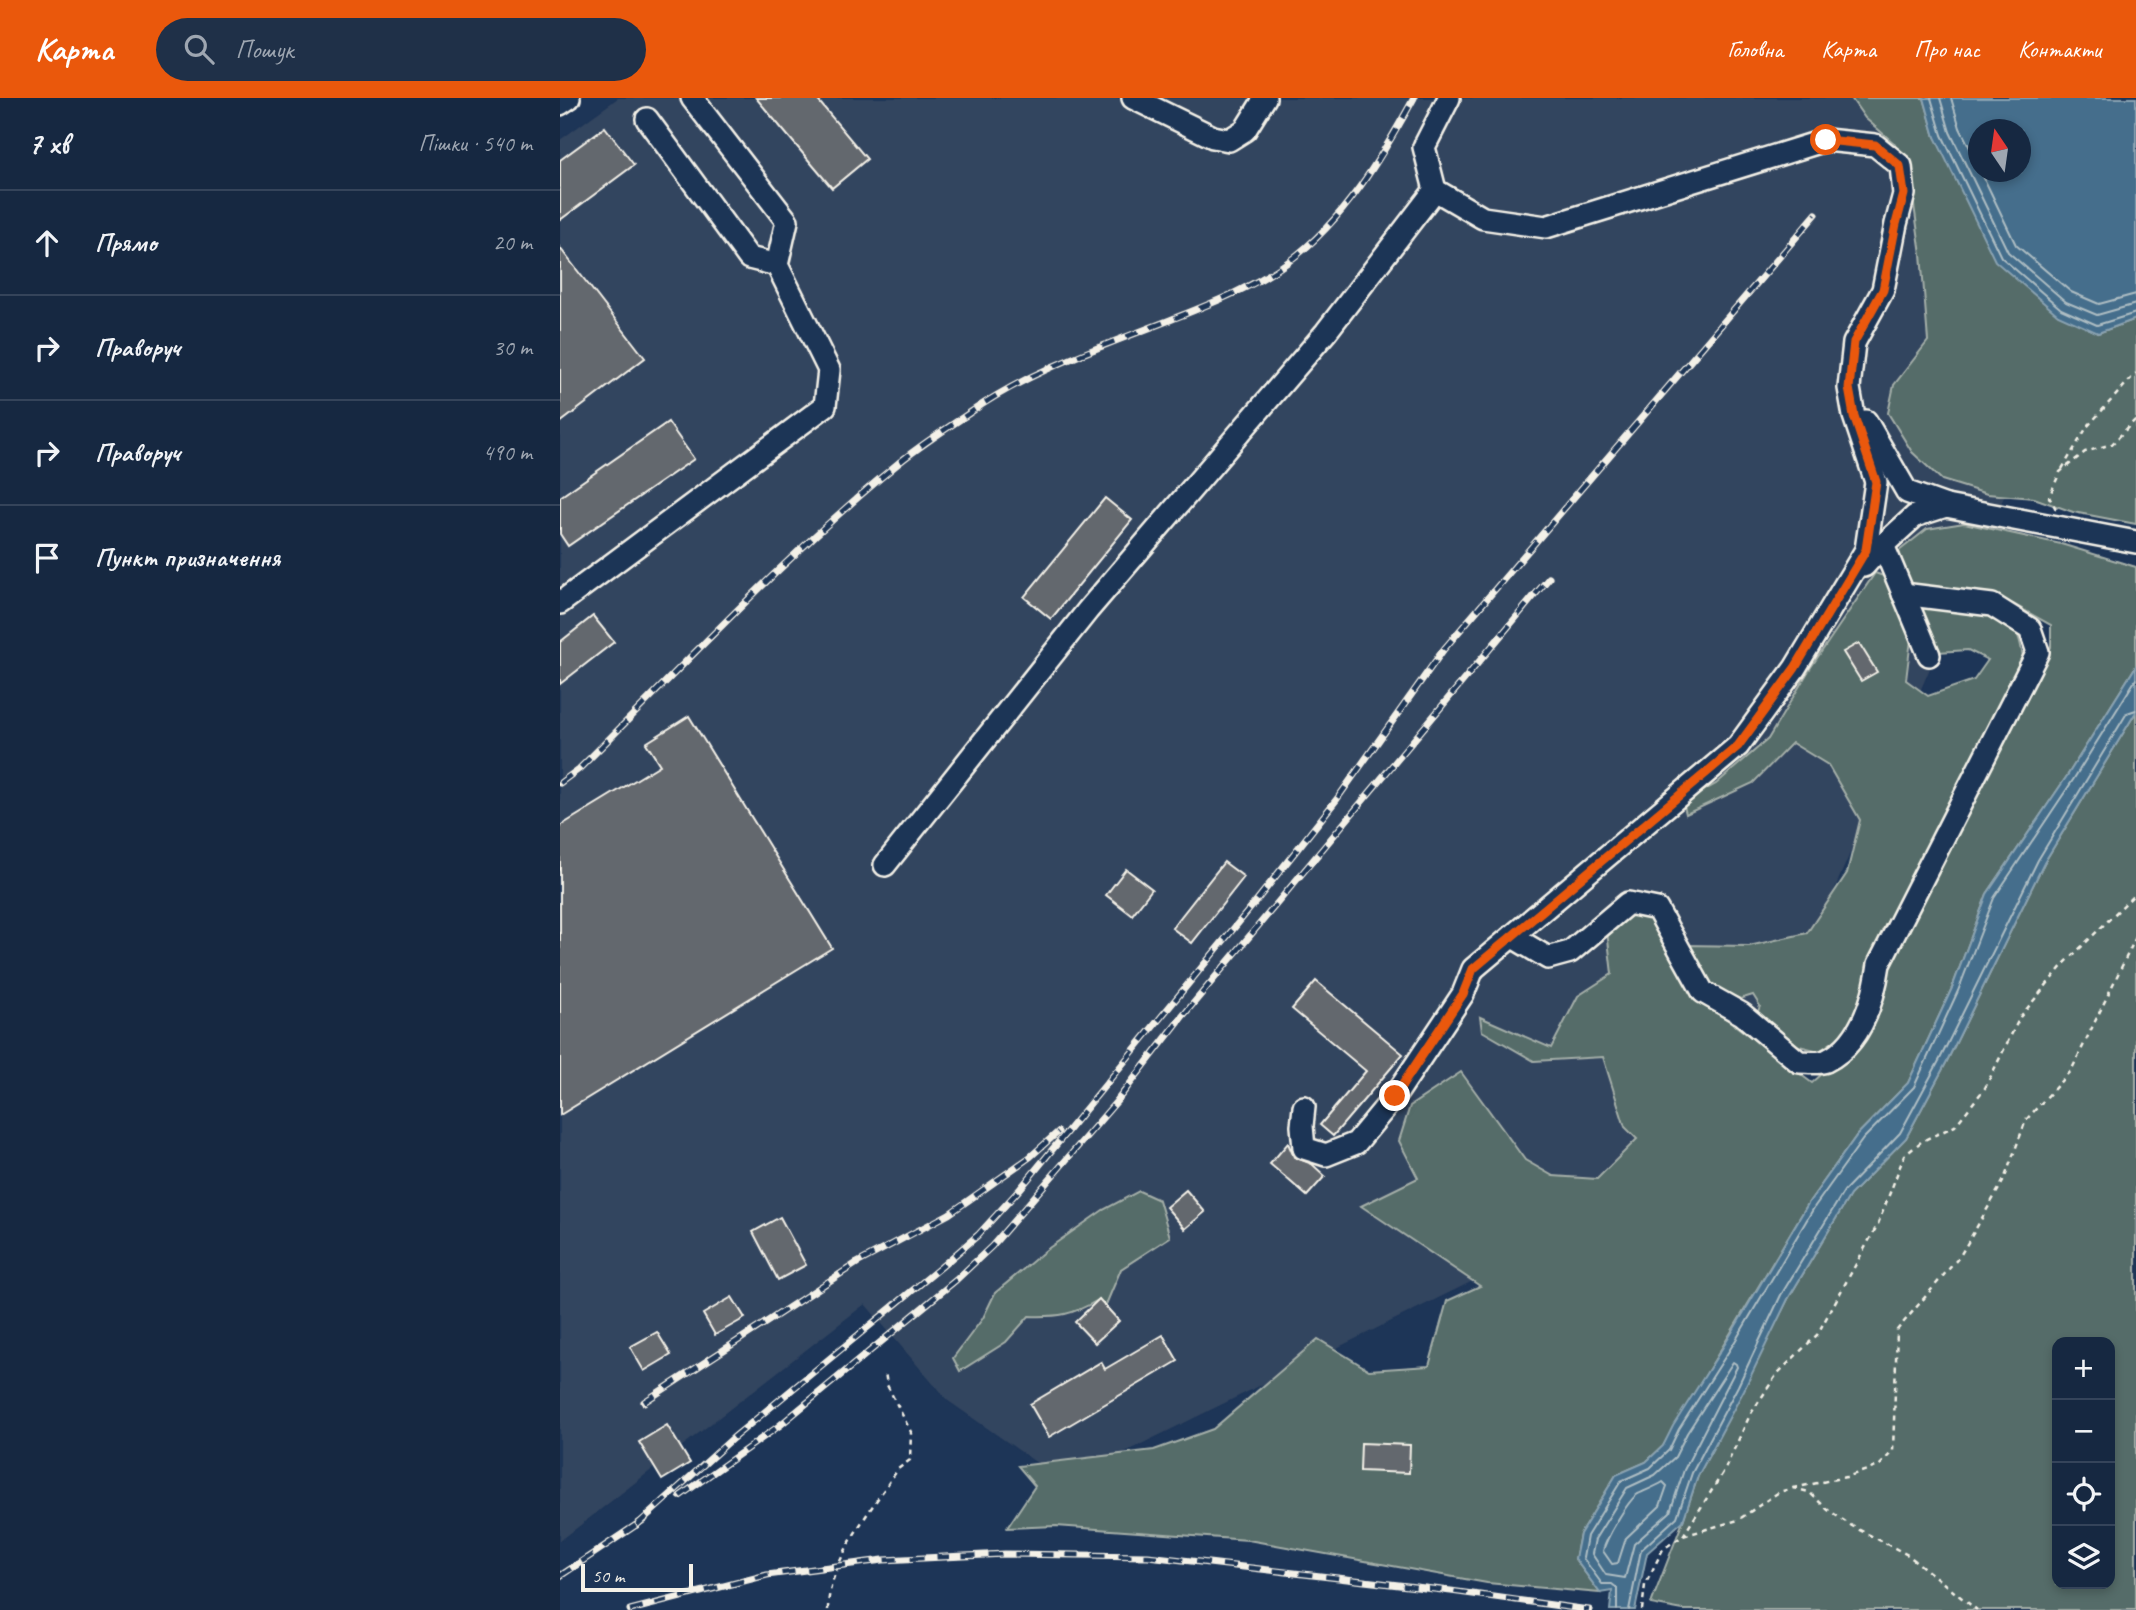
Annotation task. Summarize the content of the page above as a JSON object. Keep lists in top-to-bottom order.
{
  "scale_bar": "50 m",
  "north": "top",
  "page": {
    "header": "Карта",
    "search": "Пошук",
    "nav": [
      "Головна",
      "Карта",
      "Про нас",
      "Контакти"
    ],
    "heading": ["7 хв", "Пішки · 540 m"],
    "list": [
      ["Прямо", "20 m"],
      ["Праворуч", "30 m"],
      ["Праворуч", "490 m"],
      "Пункт призначення"
    ],
    "map_buttons": ["+", "−"],
    "scale": "50 m"
  }
}
